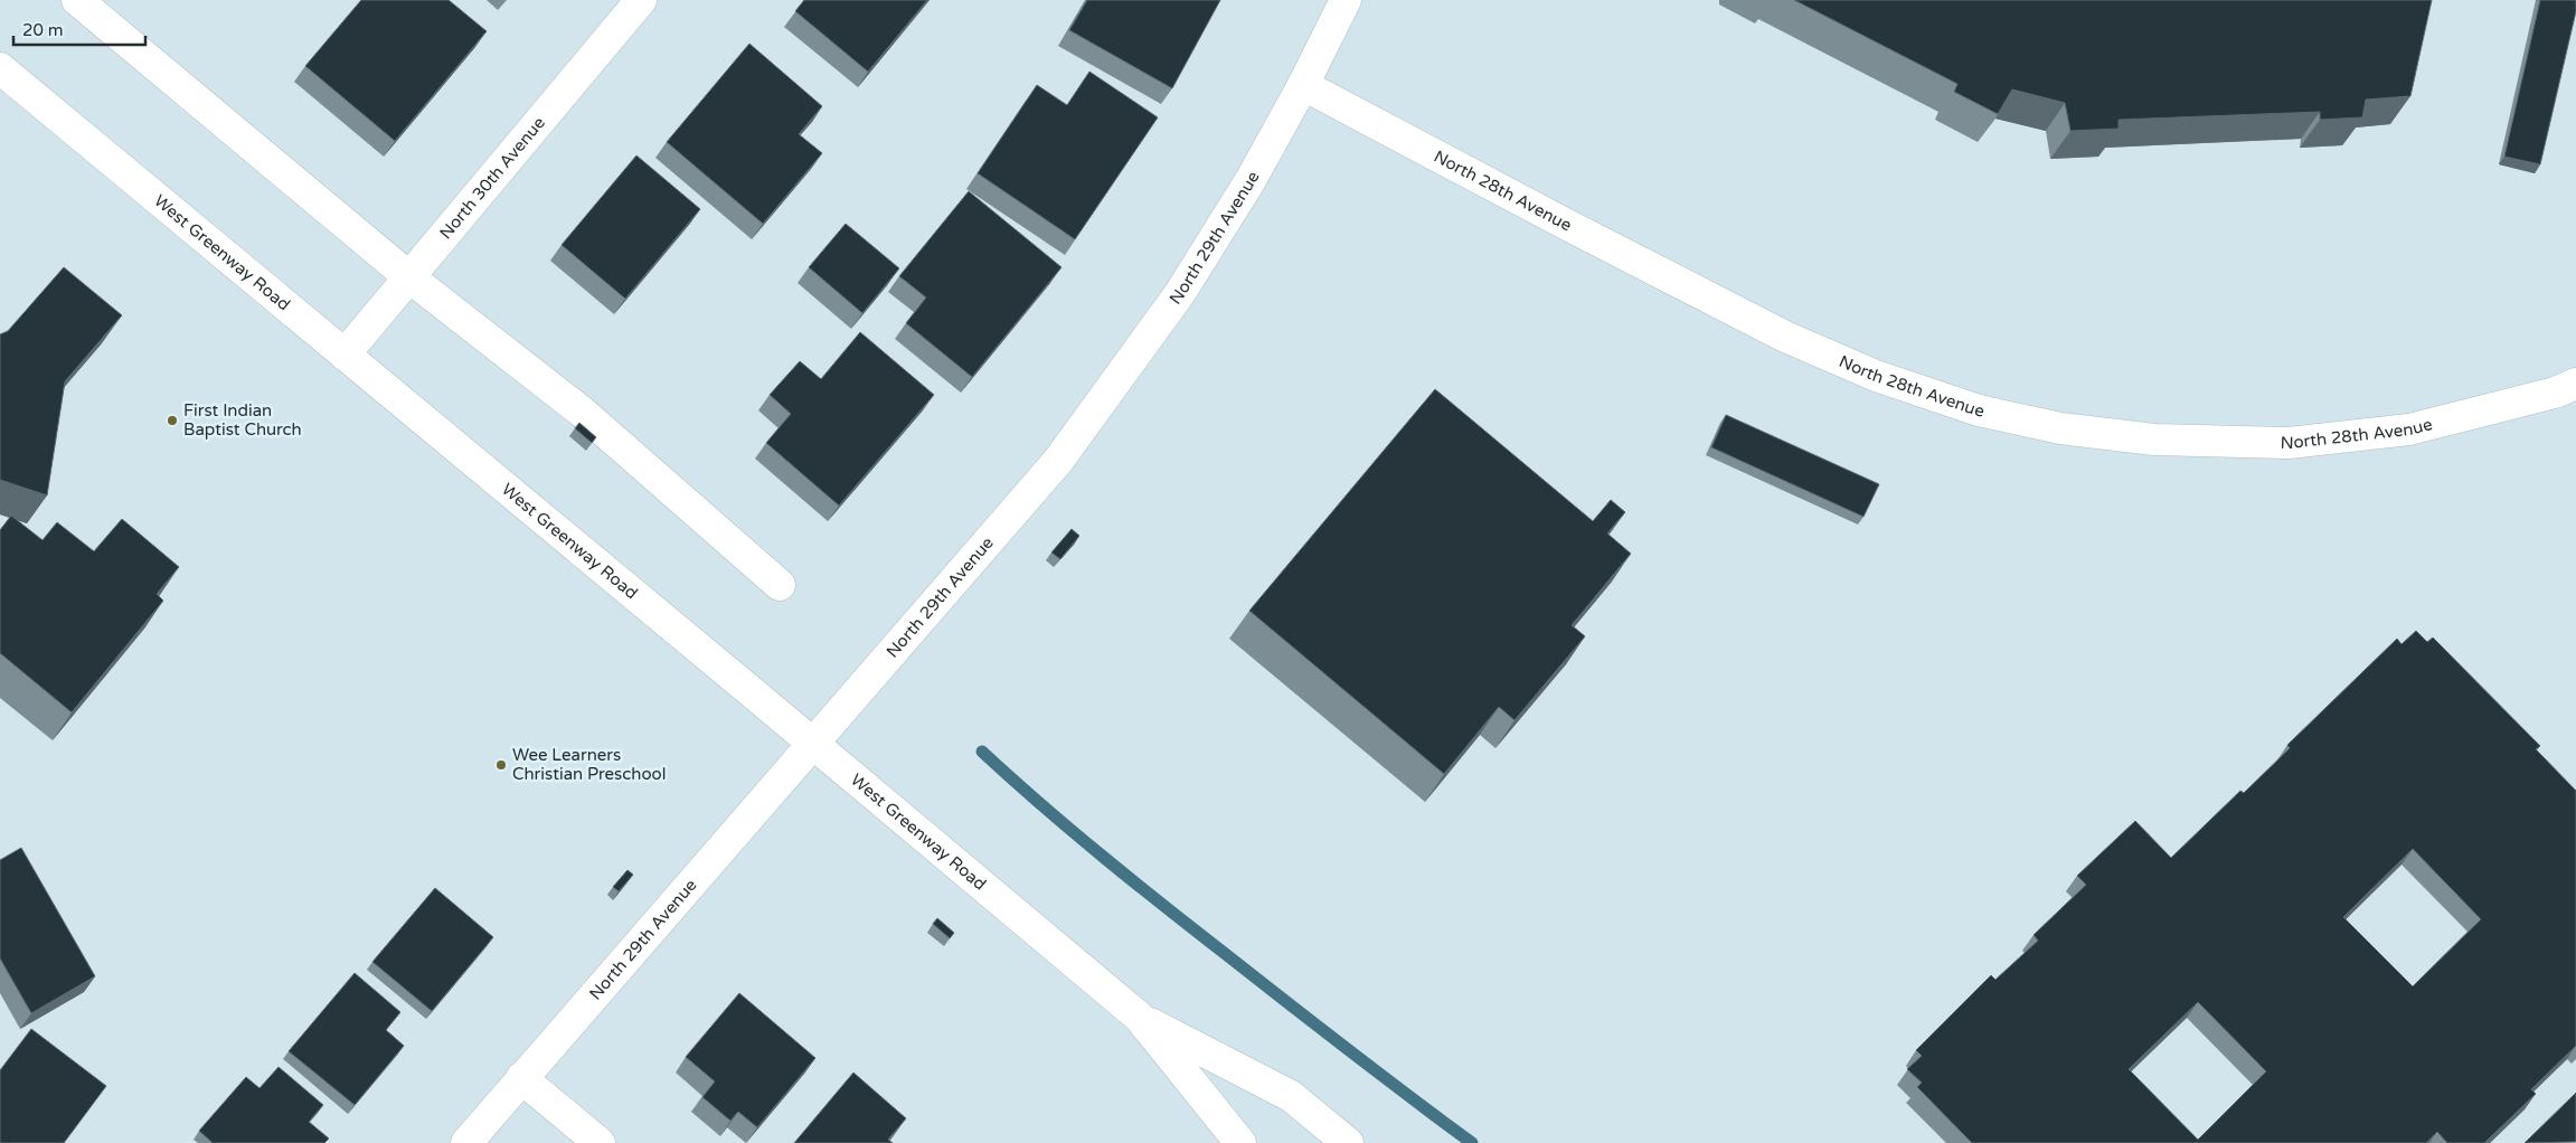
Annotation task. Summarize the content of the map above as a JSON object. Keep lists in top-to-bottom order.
{
  "streets": {
    "street": [
      "North 30th Avenue",
      "North 28th Avenue",
      "North 29th Avenue",
      "West Greenway Road"
    ]
  },
  "crossings": [
    ["North 30th Avenue", "West Greenway Road"],
    ["North 28th Avenue", "North 29th Avenue"],
    ["North 29th Avenue", "West Greenway Road"]
  ],
  "places": ["First Indian Baptist Church", "Wee Learners Christian Preschool"],
  "scale_bar": "20 m"
}
